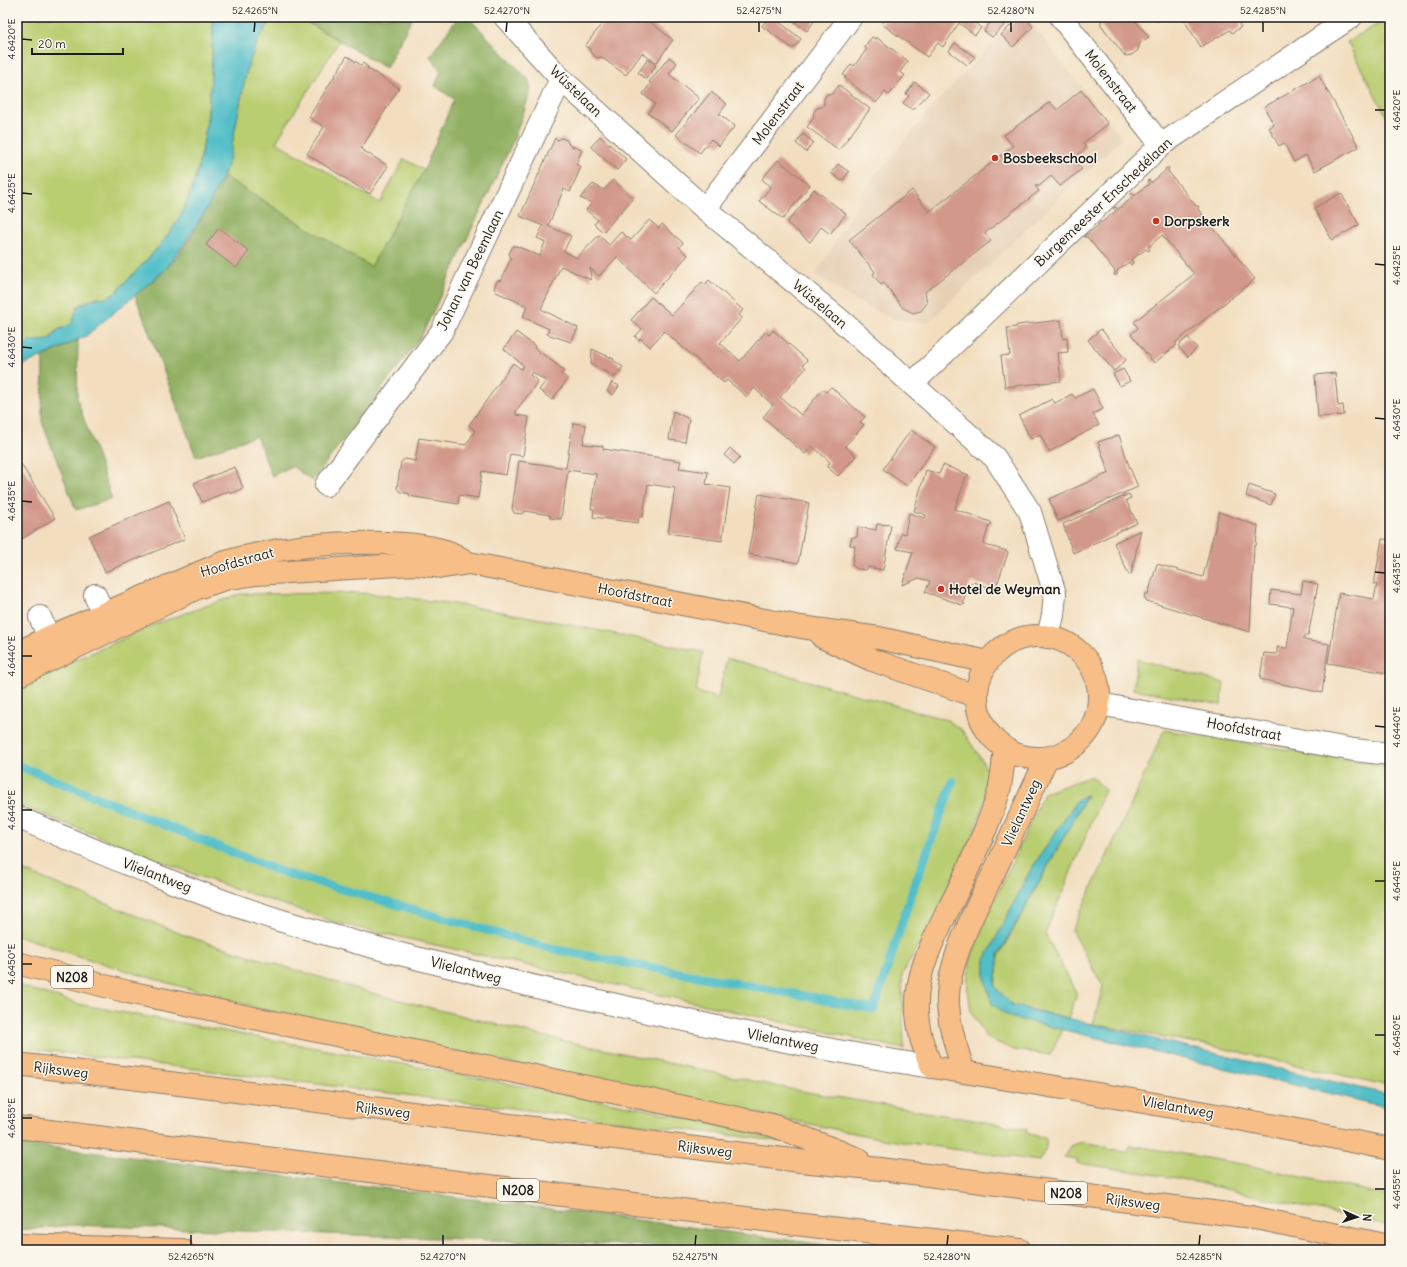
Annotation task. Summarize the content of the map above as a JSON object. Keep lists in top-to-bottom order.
{
  "streets": {
    "main road": [
      "Hoofdstraat",
      "Vlielantweg",
      "N208",
      "Rijksweg"
    ],
    "street": [
      "Molenstraat",
      "Wüstelaan",
      "Burgemeester Enschedélaan",
      "Johan van Beemlaan"
    ]
  },
  "crossings": [
    ["Molenstraat", "Wüstelaan"],
    ["Molenstraat", "Burgemeester Enschedélaan"],
    ["Wüstelaan", "Burgemeester Enschedélaan"],
    ["Wüstelaan", "Johan van Beemlaan"],
    ["Wüstelaan", "Hoofdstraat"],
    ["Wüstelaan", "Vlielantweg"],
    ["Hoofdstraat", "Vlielantweg"],
    ["N208", "Rijksweg"]
  ],
  "places": ["Bosbeekschool", "Dorpskerk", "Hotel de Weyman"],
  "scale_bar": "20 m",
  "north": "right",
  "coordinates": [
    "52.4265°N",
    "52.4270°N",
    "52.4275°N",
    "52.4280°N",
    "52.4285°N",
    "4.6420°E",
    "4.6425°E",
    "4.6430°E",
    "4.6435°E",
    "4.6440°E",
    "4.6445°E",
    "4.6450°E",
    "4.6455°E"
  ]
}
